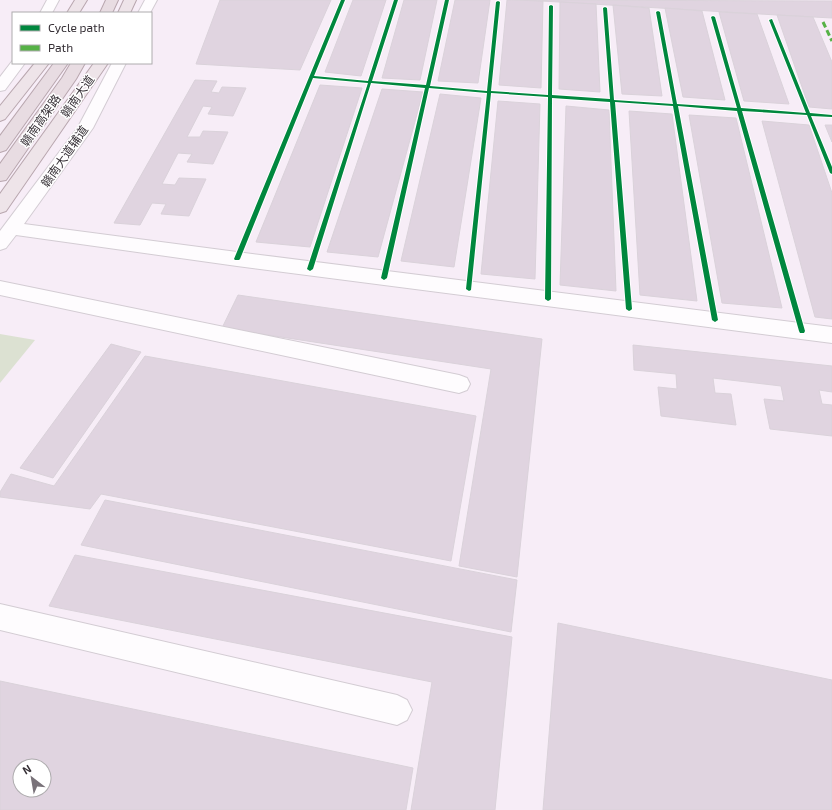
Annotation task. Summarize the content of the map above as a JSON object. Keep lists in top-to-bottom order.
{
  "streets": {
    "highway": ["赣南高架路"],
    "main road": ["赣南大道"],
    "street": ["赣南大道辅道"]
  },
  "legend": ["Cycle path", "Path"],
  "north": "top left"
}
